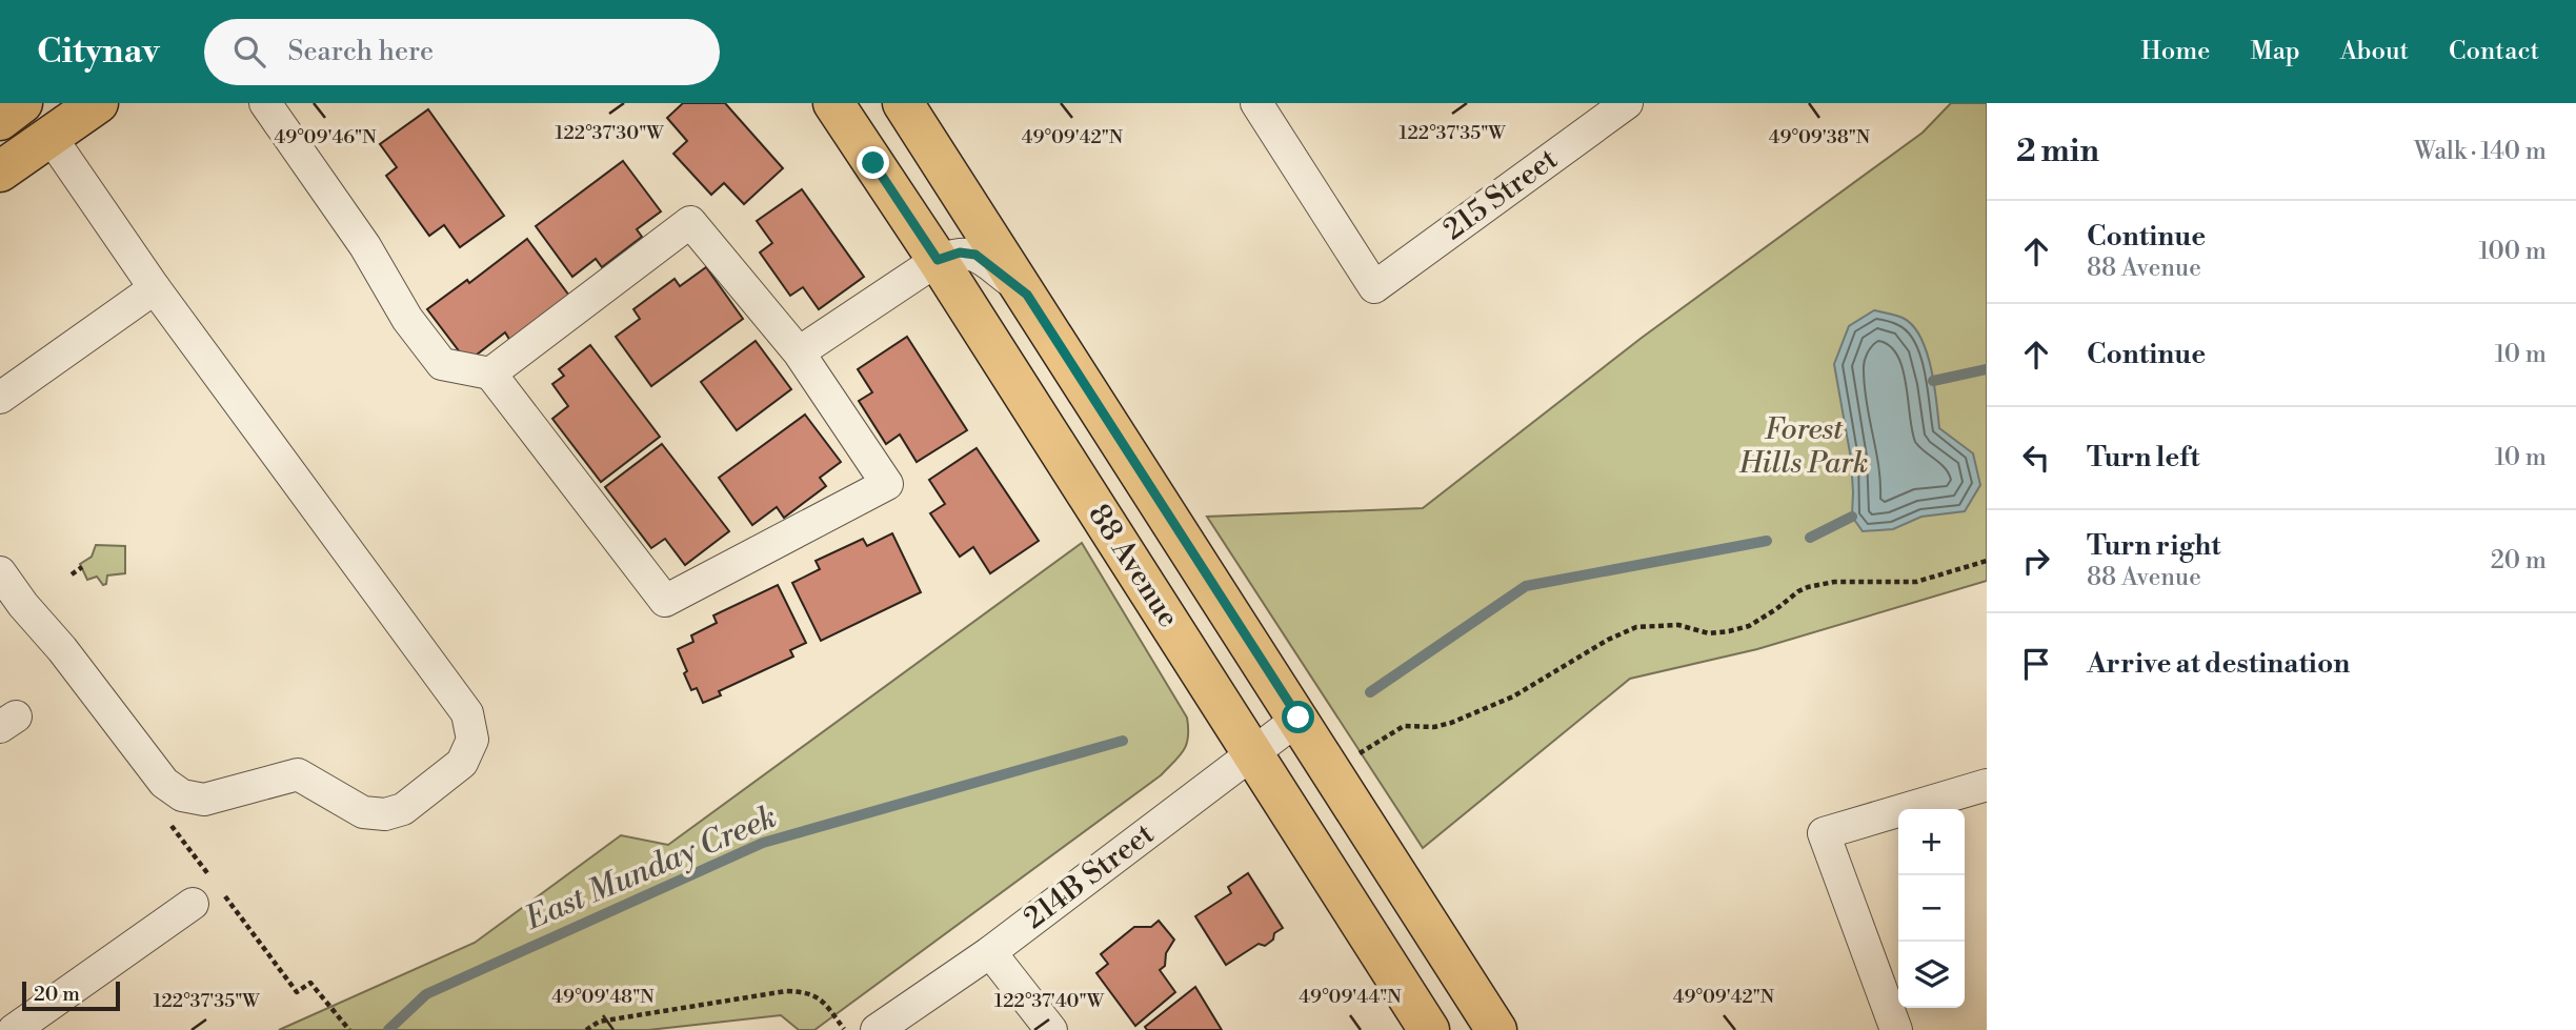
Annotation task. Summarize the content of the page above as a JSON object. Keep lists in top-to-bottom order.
{
  "streets": {
    "main road": ["88 Avenue"],
    "street": ["215 Street", "214B Street"]
  },
  "crossings": [
    ["88 Avenue", "214B Street"]
  ],
  "water": ["East Munday Creek"],
  "parks": ["Forest Hills Park"],
  "scale_bar": "20 m",
  "page": {
    "header": "Citynav",
    "search": "Search here",
    "nav": [
      "Home",
      "Map",
      "About",
      "Contact"
    ],
    "heading": ["2 min", "Walk · 140 m"],
    "list": [
      ["Continue", "88 Avenue", "100 m"],
      ["Continue", "10 m"],
      ["Turn left", "10 m"],
      ["Turn right", "88 Avenue", "20 m"],
      "Arrive at destination"
    ],
    "map_buttons": ["+", "−"],
    "scale": "20 m"
  },
  "coordinates": [
    "122°37'35\"W",
    "122°37'30\"W",
    "49°09'46\"N",
    "49°09'42\"N",
    "49°09'38\"N",
    "49°09'48\"N",
    "49°09'44\"N",
    "122°37'40\"W"
  ]
}
